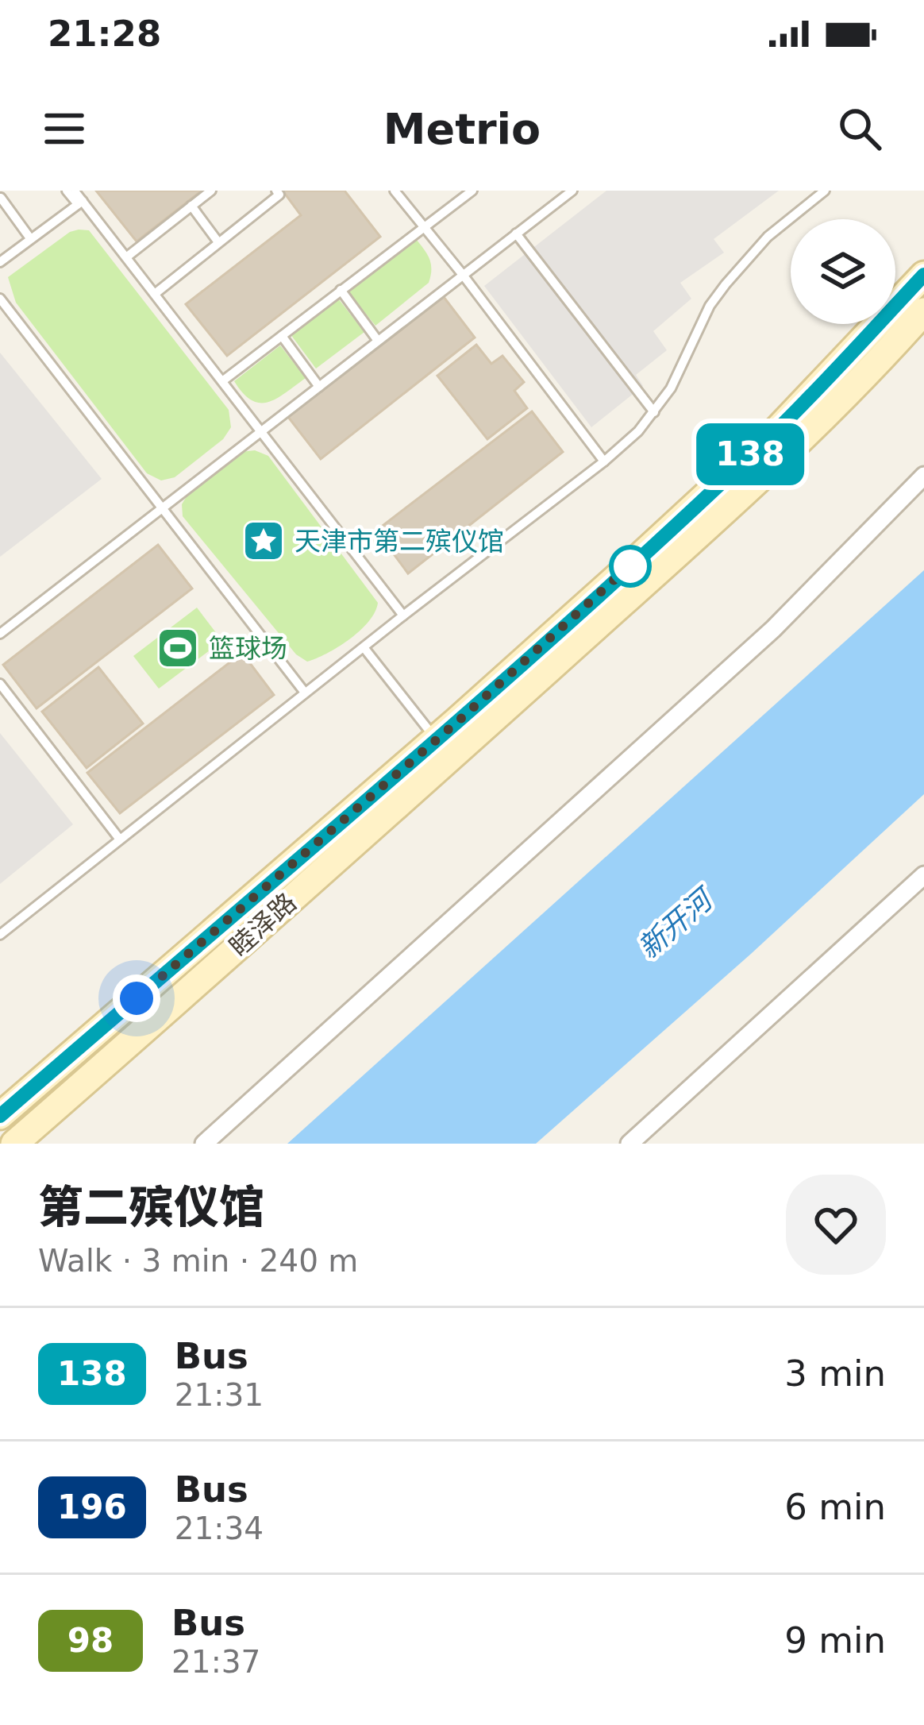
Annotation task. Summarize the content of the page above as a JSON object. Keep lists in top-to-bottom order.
{
  "streets": {
    "street": ["睦泽路"]
  },
  "water": ["新开河"],
  "places": {
    "place": ["天津市第二殡仪馆"],
    "sports": ["篮球场"]
  },
  "lines": ["bus line 138"],
  "page": {
    "status": "21:28",
    "header": "Metrio",
    "on_map": "138",
    "heading": ["第二殡仪馆", "Walk · 3 min · 240 m"],
    "list": [
      {
        "mark": "138",
        "name": "Bus",
        "note": "21:31",
        "value": "3 min"
      },
      {
        "mark": "196",
        "name": "Bus",
        "note": "21:34",
        "value": "6 min"
      },
      {
        "mark": "98",
        "name": "Bus",
        "note": "21:37",
        "value": "9 min"
      }
    ]
  }
}
